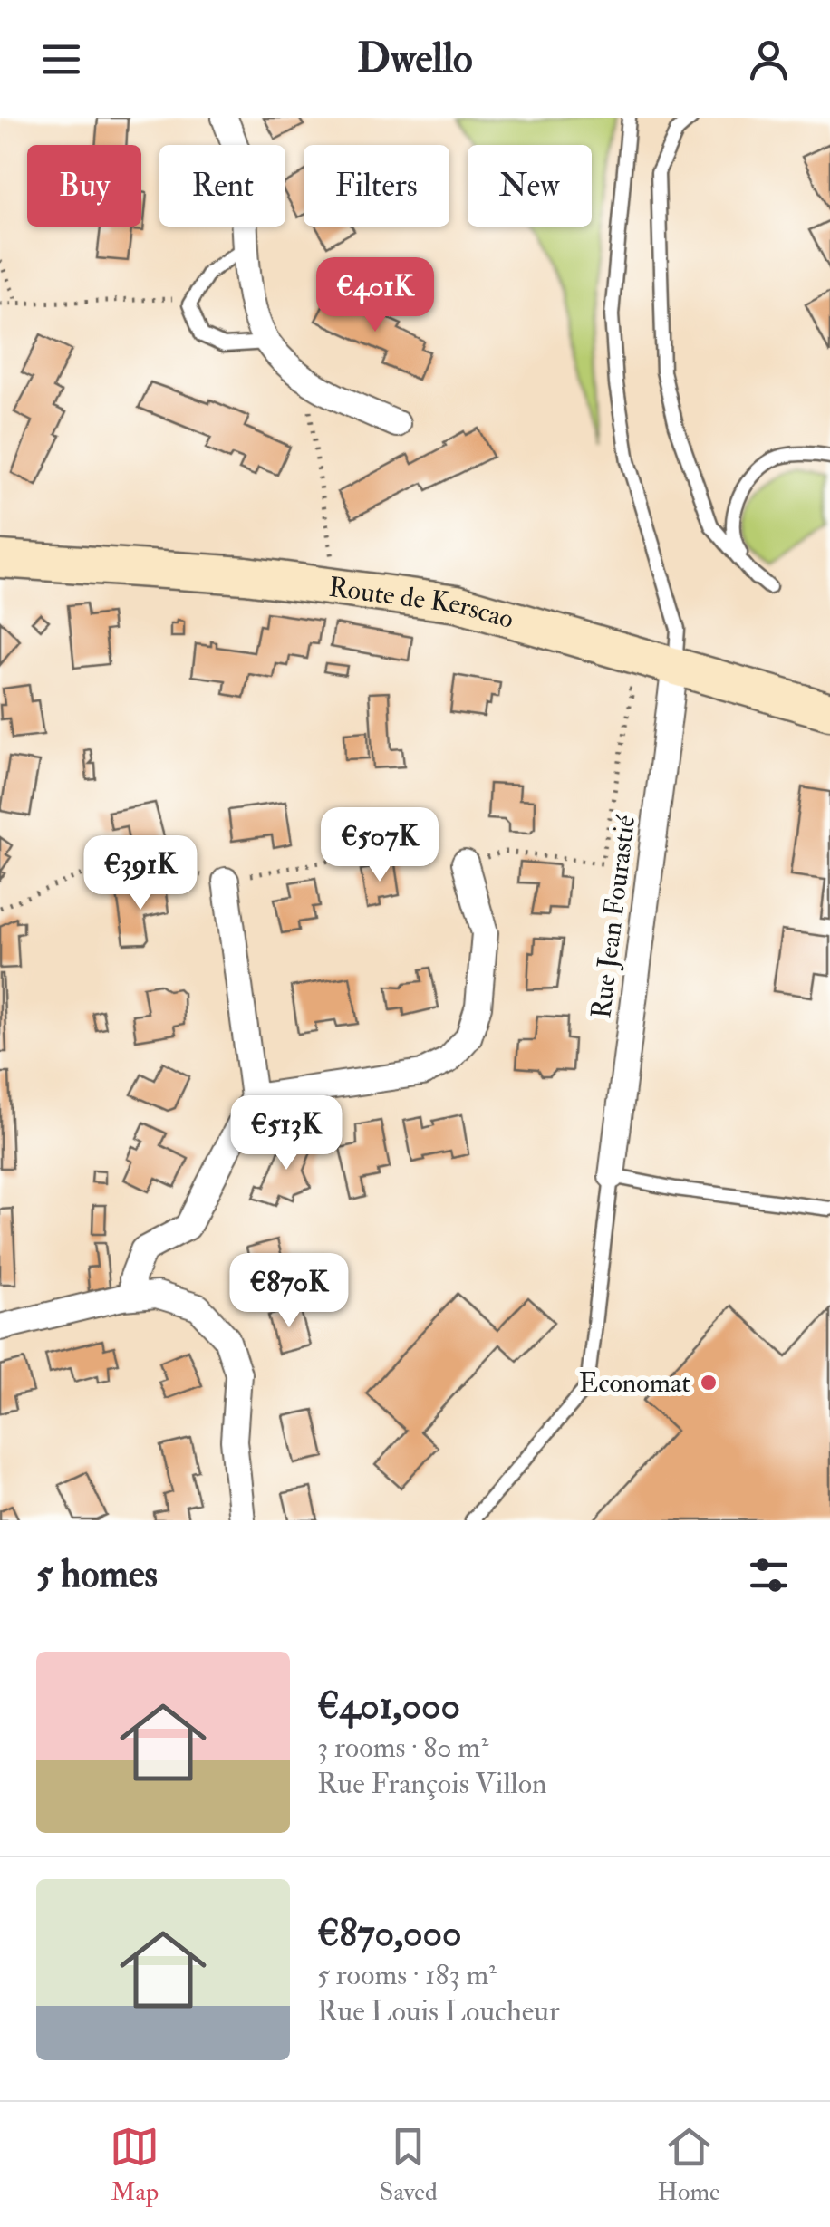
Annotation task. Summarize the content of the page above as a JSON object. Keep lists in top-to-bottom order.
{
  "streets": {
    "street": ["Route de Kerscao", "Rue Jean Fourastié"]
  },
  "crossings": [
    ["Route de Kerscao", "Rue Jean Fourastié"]
  ],
  "places": ["Economat"],
  "page": {
    "header": "Dwello",
    "chip": [
      "Buy",
      "Rent",
      "Filters",
      "New"
    ],
    "price": [
      "€401K",
      "€507K",
      "€391K",
      "€513K",
      "€870K"
    ],
    "heading": "5 homes",
    "list": [
      {
        "name": "€401,000",
        "note": "3 rooms · 80 m² · Rue François Villon"
      },
      {
        "name": "€870,000",
        "note": "5 rooms · 183 m² · Rue Louis Loucheur"
      }
    ],
    "tabs": ["Map", "Saved", "Home"]
  }
}
